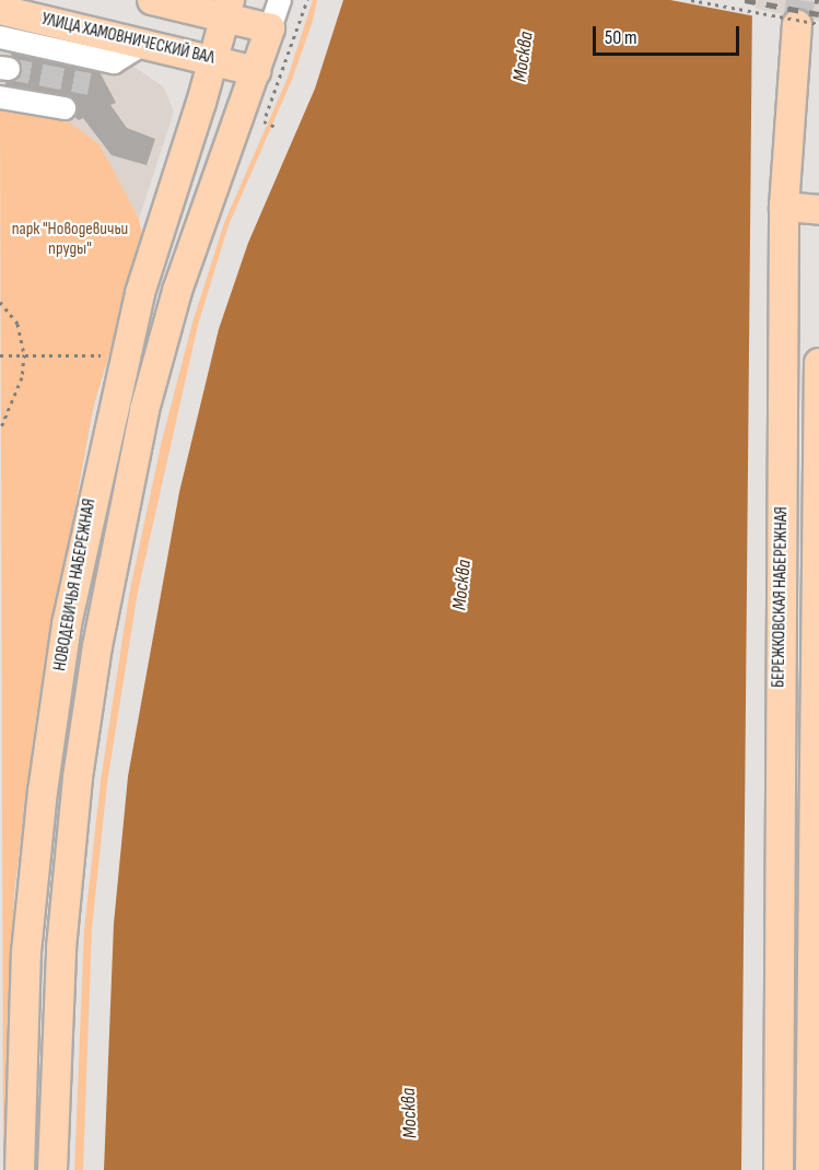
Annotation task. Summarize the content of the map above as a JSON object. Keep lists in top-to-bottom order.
{
  "streets": {
    "main road": ["УЛИЦА ХАМОВНИЧЕСКИЙ ВАЛ", "НОВОДЕВИЧЬЯ НАБЕРЕЖНАЯ", "БЕРЕЖКОВСКАЯ НАБЕРЕЖНАЯ"]
  },
  "crossings": [
    ["УЛИЦА ХАМОВНИЧЕСКИЙ ВАЛ", "НОВОДЕВИЧЬЯ НАБЕРЕЖНАЯ"]
  ],
  "water": ["Москва"],
  "parks": ["парк \"Новодевичьи пруды\""],
  "scale_bar": "50 m"
}
